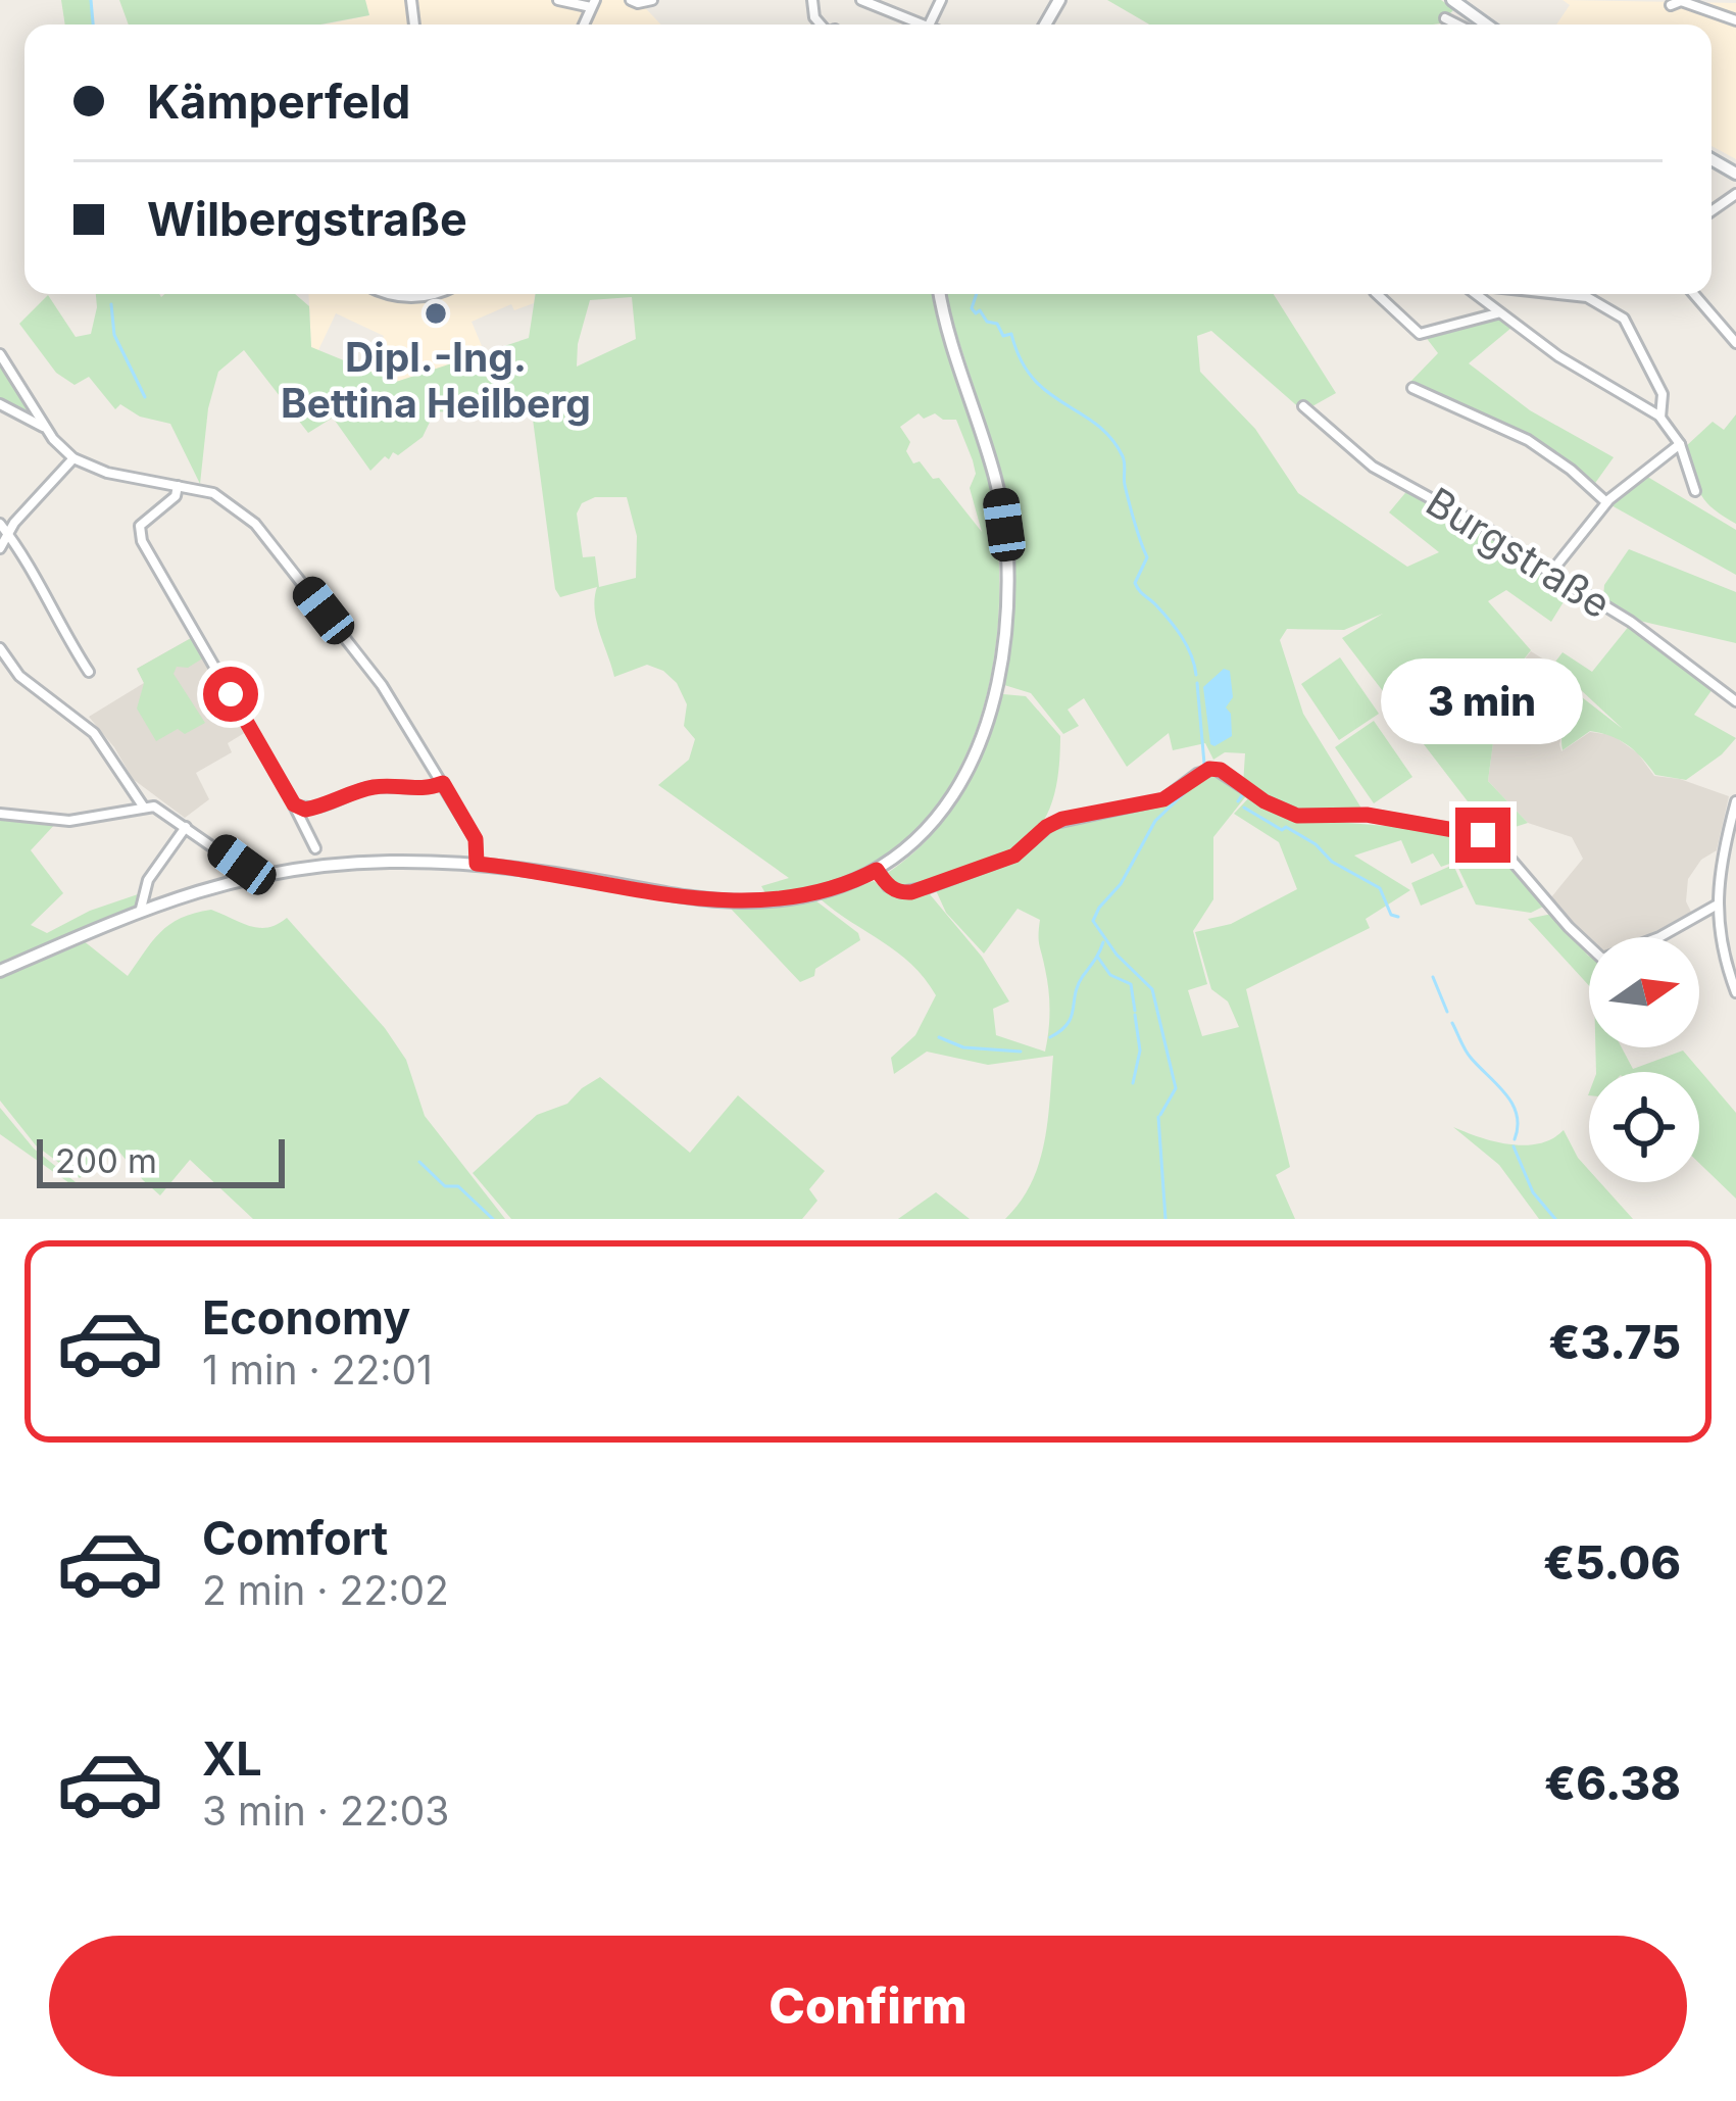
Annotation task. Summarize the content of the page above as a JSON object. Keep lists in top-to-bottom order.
{
  "streets": {
    "street": ["Burgstraße"]
  },
  "places": ["Dipl.-Ing. Bettina Heilberg"],
  "scale_bar": "200 m",
  "north": "right",
  "page": {
    "banner": ["Kämperfeld", "Wilbergstraße"],
    "bubble": "3 min",
    "scale": "200 m",
    "list": [
      {
        "name": "Economy",
        "note": "1 min · 22:01",
        "value": "€3.75"
      },
      {
        "name": "Comfort",
        "note": "2 min · 22:02",
        "value": "€5.06"
      },
      {
        "name": "XL",
        "note": "3 min · 22:03",
        "value": "€6.38"
      }
    ],
    "buttons": "Confirm"
  }
}
